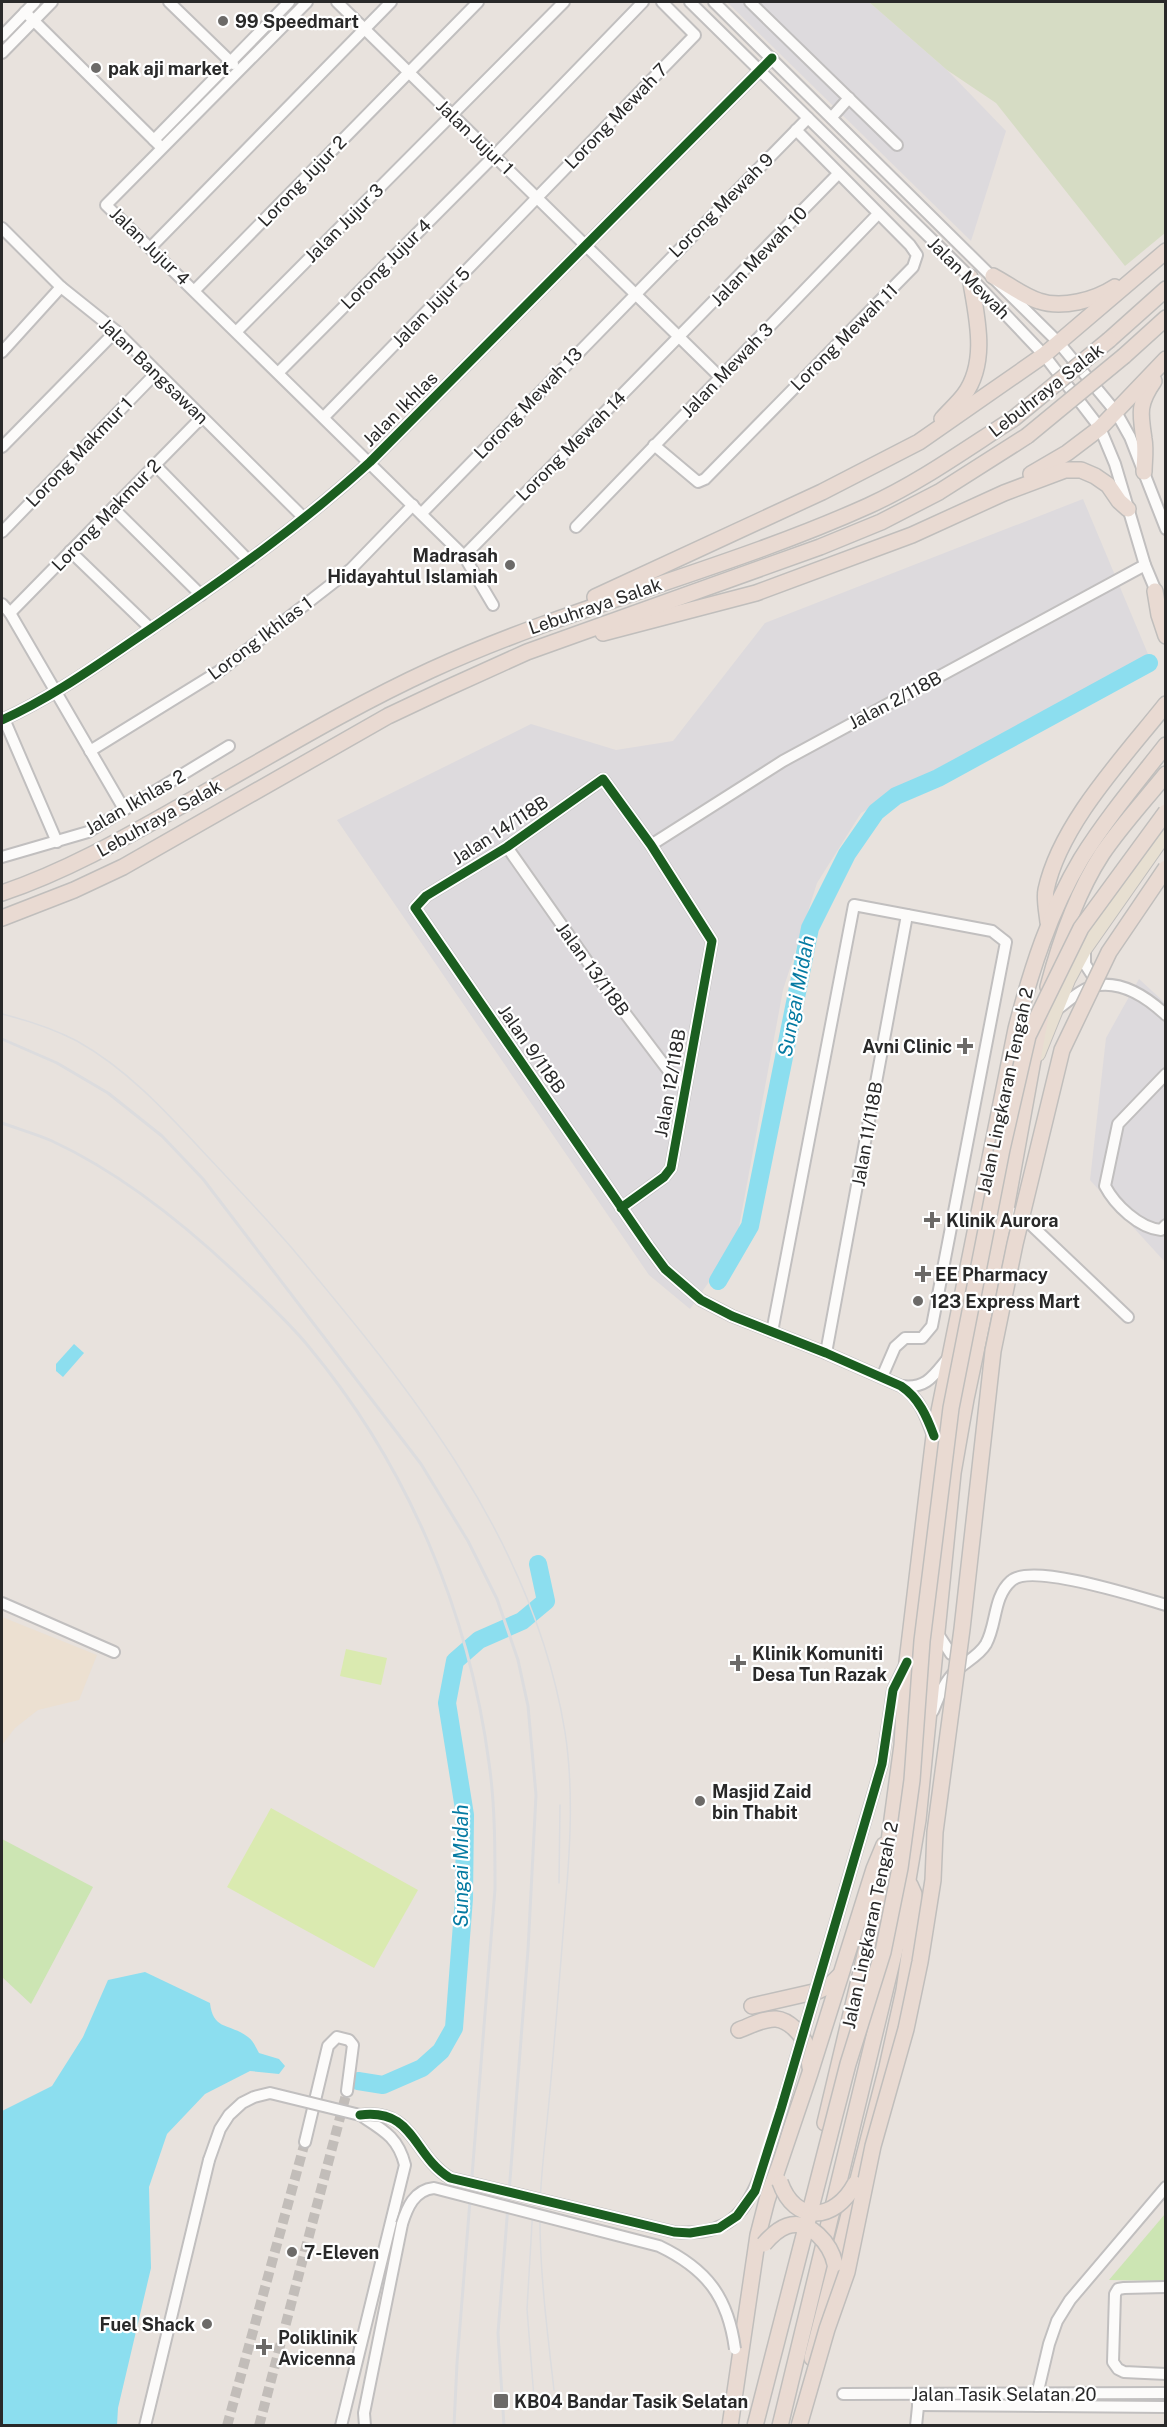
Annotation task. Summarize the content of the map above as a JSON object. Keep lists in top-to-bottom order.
{
  "streets": {
    "highway": ["Lebuhraya Salak", "Jalan Lingkaran Tengah 2"],
    "street": [
      "Lorong Mewah 7",
      "Jalan Jujur 1",
      "Lorong Jujur 2",
      "Lorong Mewah 9",
      "Jalan Jujur 3",
      "Jalan Jujur 4",
      "Jalan Mewah 10",
      "Lorong Jujur 4",
      "Jalan Mewah",
      "Jalan Jujur 5",
      "Lorong Mewah 11",
      "Jalan Mewah 3",
      "Jalan Bangsawan",
      "Lorong Mewah 13",
      "Jalan Ikhlas",
      "Lorong Mewah 14",
      "Lorong Makmur 1",
      "Lorong Makmur 2",
      "Lorong Ikhlas 1",
      "Jalan 2/118B",
      "Jalan Ikhlas 2",
      "Jalan 14/118B",
      "Jalan 13/118B",
      "Jalan 9/118B",
      "Jalan 12/118B",
      "Jalan 11/118B",
      "Jalan Tasik Selatan 20"
    ]
  },
  "crossings": [
    ["Lorong Mewah 7", "Jalan Jujur 1"],
    ["Lorong Mewah 7", "Jalan Jujur 5"],
    ["Jalan Jujur 1", "Lorong Jujur 2"],
    ["Jalan Jujur 1", "Lorong Mewah 9"],
    ["Jalan Jujur 1", "Jalan Jujur 3"],
    ["Jalan Jujur 1", "Jalan Mewah 10"],
    ["Jalan Jujur 1", "Lorong Jujur 4"],
    ["Jalan Jujur 1", "Jalan Jujur 5"],
    ["Jalan Jujur 1", "Jalan Mewah 3"],
    ["Jalan Jujur 1", "Lorong Mewah 13"],
    ["Jalan Jujur 1", "Jalan Ikhlas"],
    ["Jalan Jujur 1", "Lorong Mewah 14"],
    ["Lorong Jujur 2", "Jalan Jujur 4"],
    ["Lorong Mewah 9", "Jalan Mewah"],
    ["Lorong Mewah 9", "Lorong Mewah 13"],
    ["Jalan Jujur 3", "Jalan Jujur 4"],
    ["Jalan Jujur 4", "Lorong Jujur 4"],
    ["Jalan Jujur 4", "Jalan Jujur 5"],
    ["Jalan Jujur 4", "Jalan Ikhlas"],
    ["Jalan Mewah 10", "Lorong Mewah 14"],
    ["Jalan Mewah", "Jalan Ikhlas"],
    ["Jalan Mewah", "Jalan 2/118B"],
    ["Lorong Mewah 11", "Jalan Mewah 3"],
    ["Jalan Bangsawan", "Jalan Ikhlas"],
    ["Jalan Bangsawan", "Lorong Makmur 1"],
    ["Jalan Bangsawan", "Lorong Makmur 2"],
    ["Jalan 2/118B", "Jalan 14/118B"],
    ["Jalan 2/118B", "Jalan 12/118B"],
    ["Jalan 14/118B", "Jalan 13/118B"],
    ["Jalan 14/118B", "Jalan 9/118B"],
    ["Jalan 14/118B", "Jalan 12/118B"],
    ["Jalan 13/118B", "Jalan 12/118B"],
    ["Jalan 9/118B", "Jalan 12/118B"],
    ["Jalan 9/118B", "Jalan 11/118B"]
  ],
  "water": ["Sungai Midah"],
  "places": {
    "other": [
      "99 Speedmart",
      "pak aji market",
      "Madrasah Hidayahtul Islamiah",
      "123 Express Mart",
      "Masjid Zaid bin Thabit",
      "7-Eleven",
      "Fuel Shack"
    ],
    "health": [
      "Avni Clinic",
      "Klinik Aurora",
      "EE Pharmacy",
      "Klinik Komuniti Desa Tun Razak",
      "Poliklinik Avicenna"
    ],
    "transit": ["KB04 Bandar Tasik Selatan"]
  }
}
